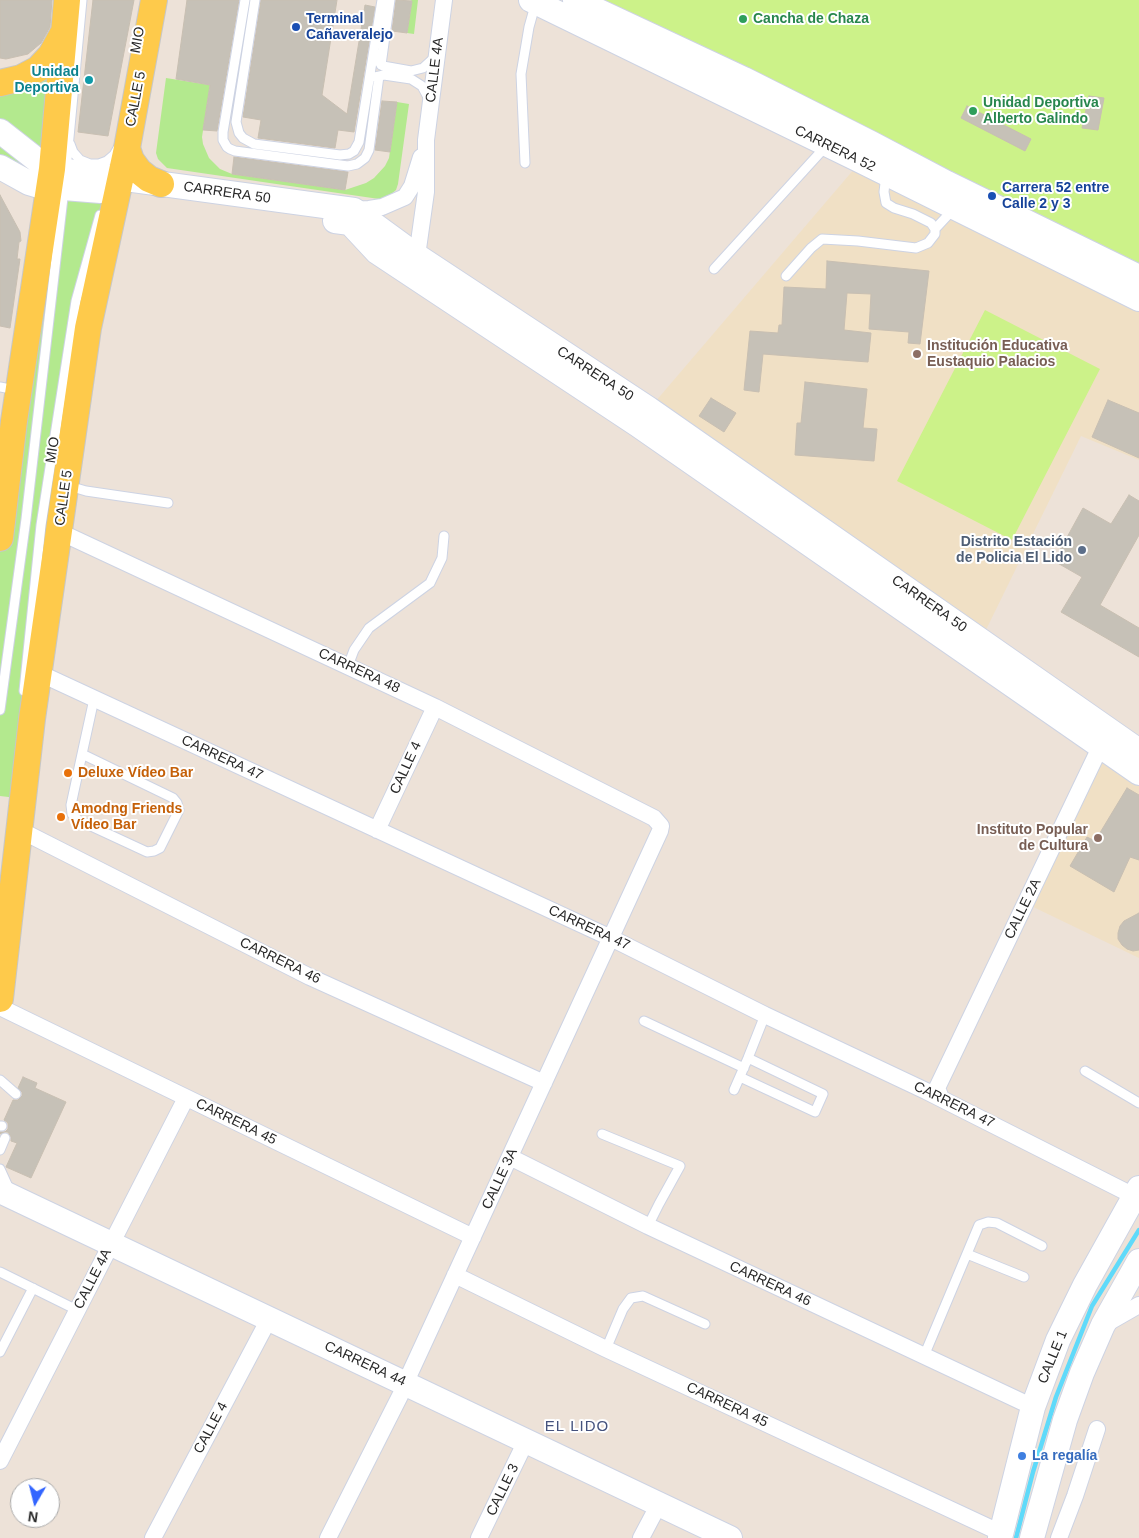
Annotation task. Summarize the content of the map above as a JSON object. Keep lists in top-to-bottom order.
{
  "streets": {
    "main road": ["CALLE 5"],
    "street": [
      "CALLE 4A",
      "CARRERA 52",
      "CARRERA 50",
      "CARRERA 48",
      "CARRERA 47",
      "CALLE 4",
      "CALLE 2A",
      "CARRERA 46",
      "CARRERA 45",
      "CALLE 3A",
      "CALLE 1",
      "CARRERA 44",
      "CALLE 3"
    ],
    "lane": ["MIO"]
  },
  "crossings": [
    ["MIO", "CALLE 5"],
    ["MIO", "CARRERA 50"],
    ["CALLE 4A", "CARRERA 50"],
    ["CALLE 4A", "CARRERA 45"],
    ["CALLE 4A", "CARRERA 44"],
    ["CALLE 5", "CARRERA 50"],
    ["CALLE 5", "CARRERA 48"],
    ["CALLE 5", "CARRERA 47"],
    ["CALLE 5", "CARRERA 46"],
    ["CARRERA 50", "CALLE 2A"],
    ["CARRERA 48", "CALLE 4"],
    ["CARRERA 48", "CALLE 3A"],
    ["CARRERA 47", "CALLE 4"],
    ["CARRERA 47", "CALLE 2A"],
    ["CARRERA 47", "CALLE 3A"],
    ["CARRERA 47", "CALLE 1"],
    ["CALLE 4", "CARRERA 44"],
    ["CARRERA 46", "CALLE 3A"],
    ["CARRERA 46", "CALLE 1"],
    ["CARRERA 45", "CALLE 3A"],
    ["CARRERA 45", "CALLE 1"],
    ["CALLE 3A", "CARRERA 44"],
    ["CARRERA 44", "CALLE 3"]
  ],
  "districts": ["EL LIDO"],
  "places": [
    "Cancha de Chaza",
    "Terminal Cañaveralejo",
    "Unidad Deportiva",
    "Unidad Deportiva Alberto Galindo",
    "Carrera 52 entre Calle 2 y 3",
    "Institución Educativa Eustaquio Palacios",
    "Distrito Estación de Policia El Lido",
    "Deluxe Vídeo Bar",
    "Amodng Friends Vídeo Bar",
    "Instituto Popular de Cultura",
    "La regalía"
  ],
  "north": "bottom"
}
